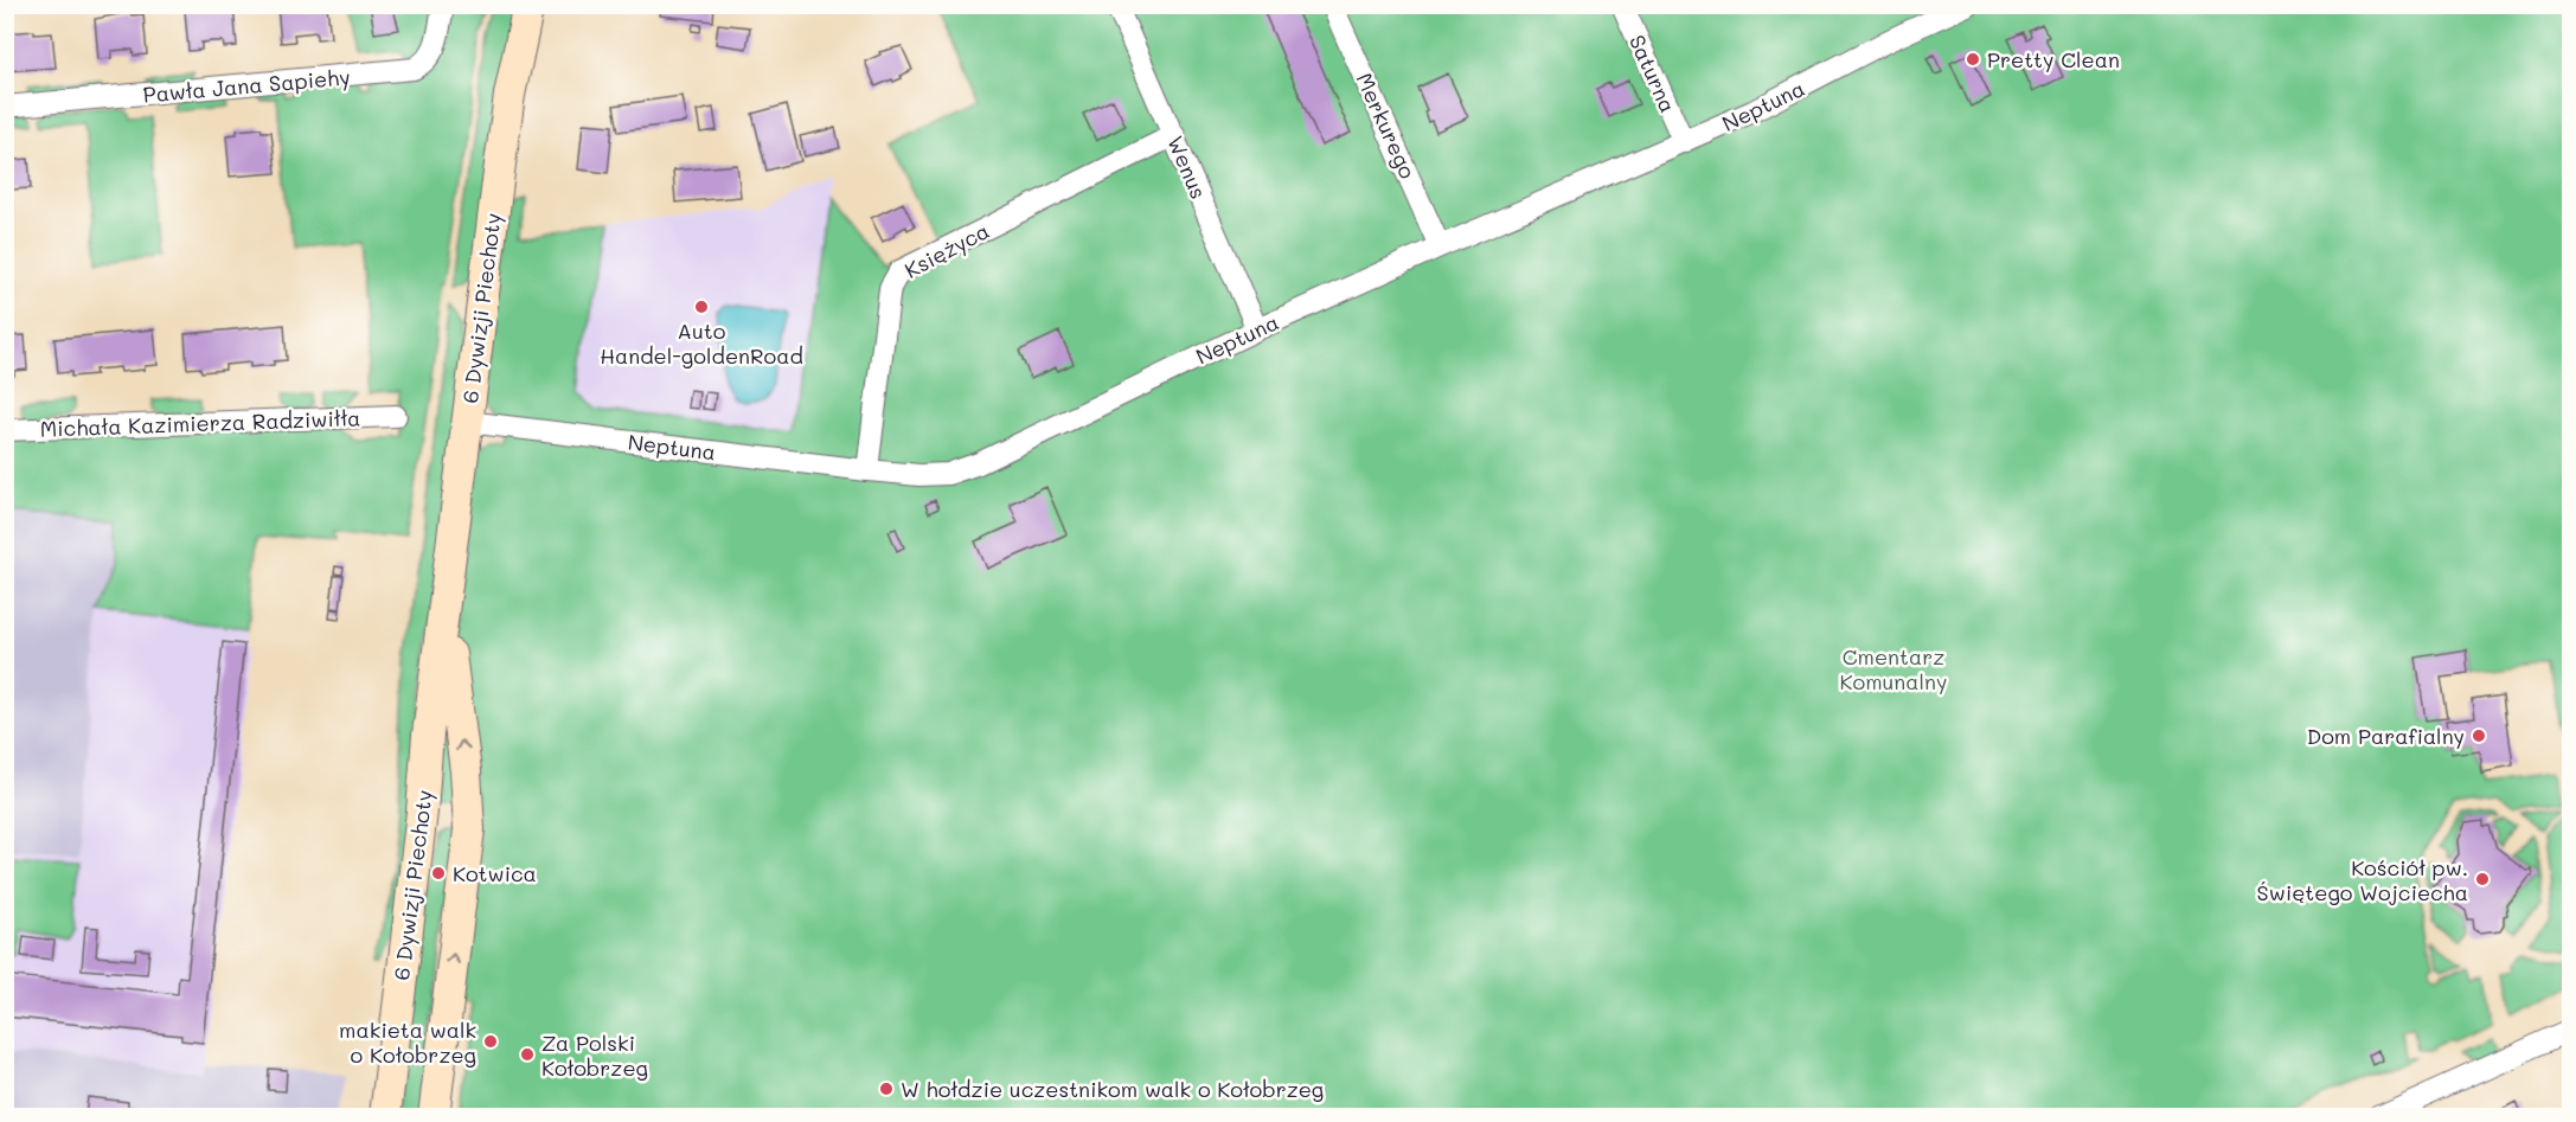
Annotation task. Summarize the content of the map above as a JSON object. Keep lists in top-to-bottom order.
{
  "streets": {
    "street": [
      "Saturna",
      "Pawła Jana Sapiehy",
      "Neptuna",
      "Merkurego",
      "Wenus",
      "Księżyca",
      "6 Dywizji Piechoty",
      "Michała Kazimierza Radziwiłła"
    ]
  },
  "crossings": [
    ["Saturna", "Neptuna"],
    ["Neptuna", "Merkurego"],
    ["Neptuna", "Wenus"],
    ["Neptuna", "Księżyca"],
    ["Neptuna", "6 Dywizji Piechoty"],
    ["Wenus", "Księżyca"]
  ],
  "parks": ["Cmentarz Komunalny"],
  "places": [
    "Pretty Clean",
    "Auto Handel-goldenRoad",
    "Dom Parafialny",
    "Kotwica",
    "Kościół pw. Świętego Wojciecha",
    "makieta walk o Kołobrzeg",
    "Za Polski Kołobrzeg",
    "W hołdzie uczestnikom walk o Kołobrzeg"
  ]
}
